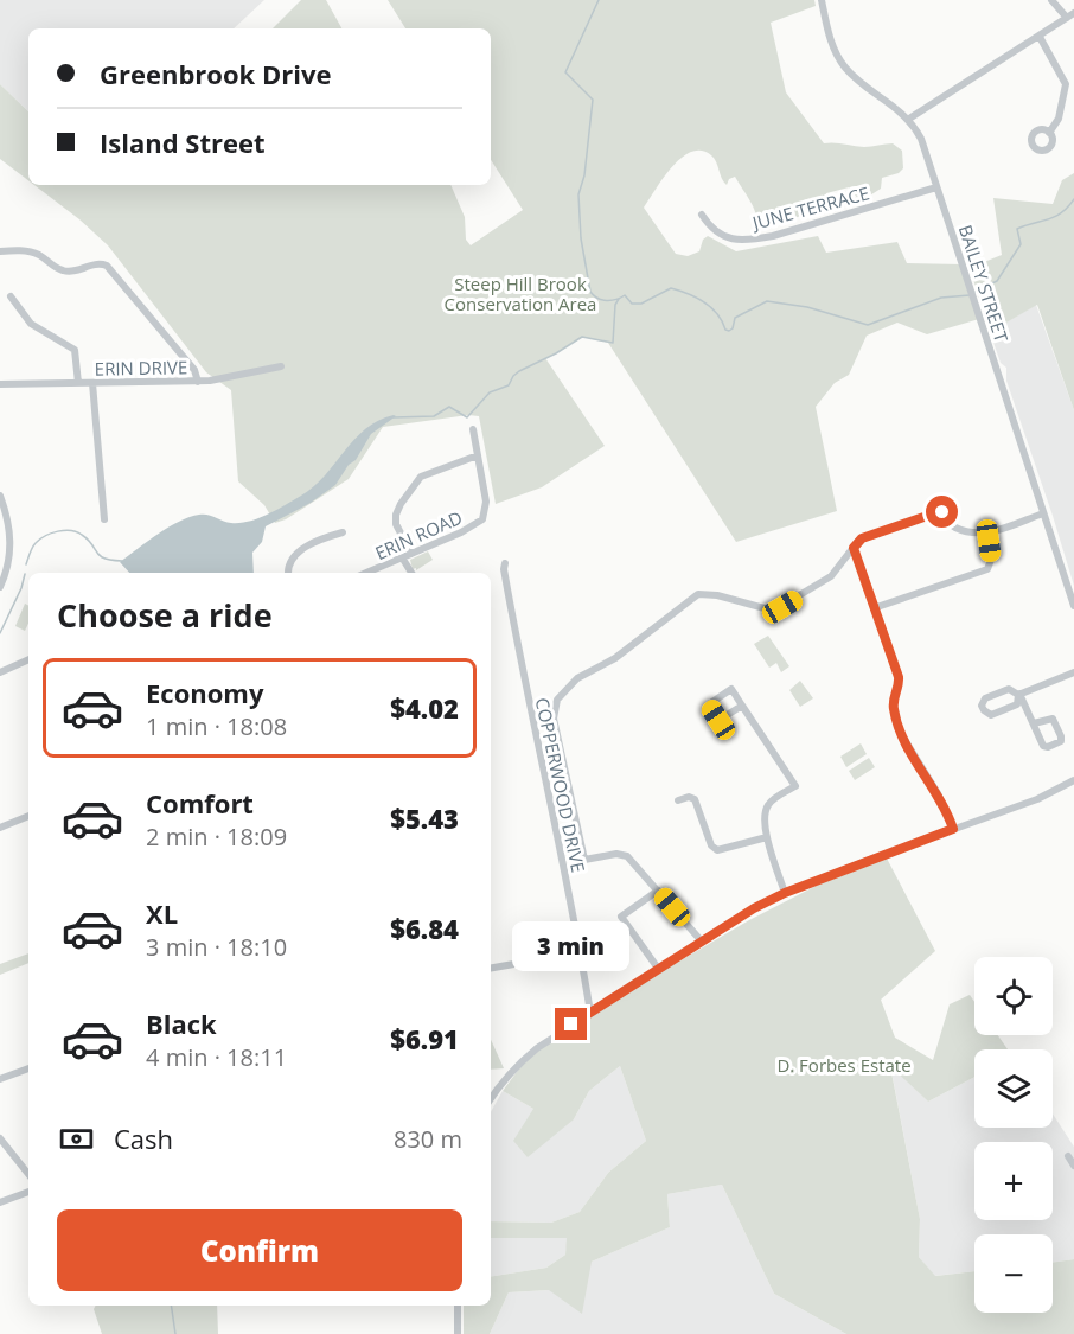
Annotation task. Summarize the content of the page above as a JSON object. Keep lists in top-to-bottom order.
{
  "streets": {
    "street": [
      "JUNE TERRACE",
      "BAILEY STREET",
      "ERIN DRIVE",
      "ERIN ROAD",
      "COPPERWOOD DRIVE"
    ]
  },
  "crossings": [
    ["JUNE TERRACE", "BAILEY STREET"]
  ],
  "parks": ["Steep Hill Brook Conservation Area", "D. Forbes Estate"],
  "page": {
    "banner": ["Greenbrook Drive", "Island Street"],
    "heading": "Choose a ride",
    "list": [
      {
        "name": "Economy",
        "note": "1 min · 18:08",
        "value": "$4.02"
      },
      {
        "name": "Comfort",
        "note": "2 min · 18:09",
        "value": "$5.43"
      },
      {
        "name": "XL",
        "note": "3 min · 18:10",
        "value": "$6.84"
      },
      {
        "name": "Black",
        "note": "4 min · 18:11",
        "value": "$6.91"
      }
    ],
    "bubble": "3 min",
    "map_buttons": ["+", "−"],
    "pay": ["Cash", "830 m"],
    "buttons": "Confirm"
  }
}
